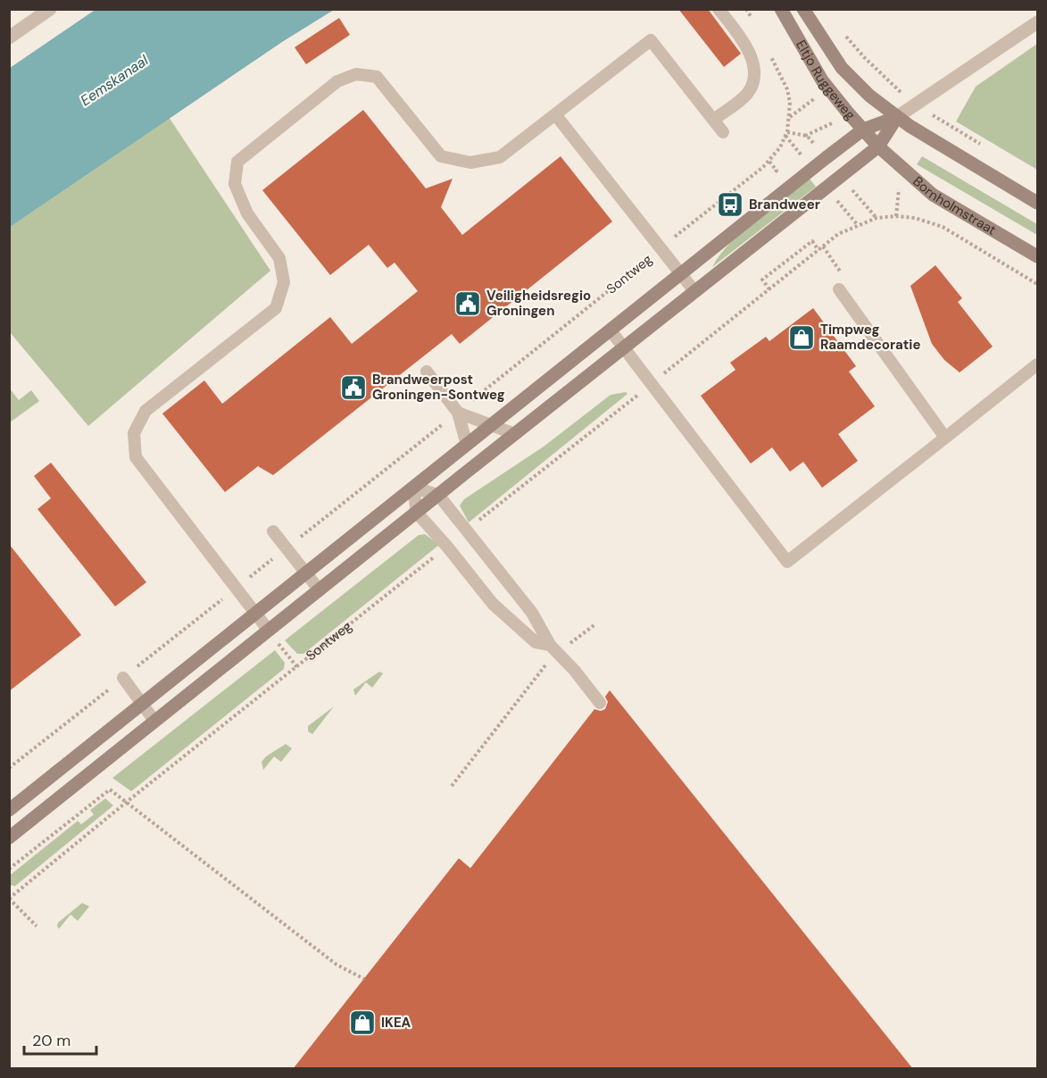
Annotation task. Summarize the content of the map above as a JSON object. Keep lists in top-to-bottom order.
{
  "streets": {
    "street": ["Eltjo Ruggeweg", "Bornholmstraat"],
    "path": ["Sontweg"]
  },
  "crossings": [
    ["Eltjo Ruggeweg", "Bornholmstraat"]
  ],
  "water": ["Eemskanaal"],
  "places": {
    "bus stop": ["Brandweer"],
    "public building": ["Veiligheidsregio Groningen", "Brandweerpost Groningen-Sontweg"],
    "shop": ["Timpweg Raamdecoratie", "IKEA"]
  },
  "scale_bar": "20 m"
}
